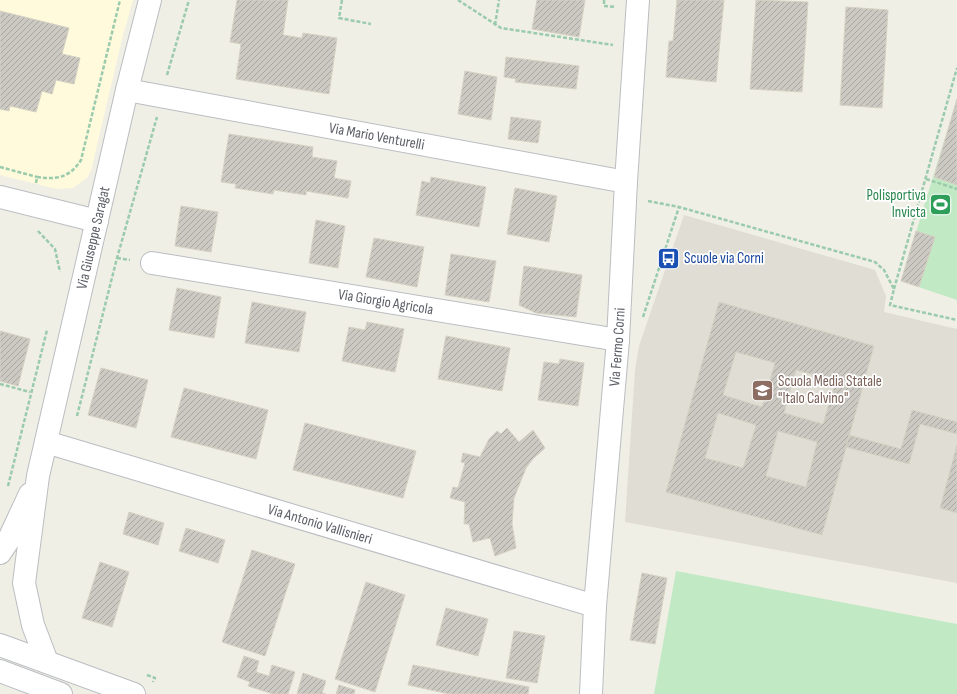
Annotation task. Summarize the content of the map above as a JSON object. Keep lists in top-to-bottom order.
{
  "streets": {
    "street": [
      "Via Mario Venturelli",
      "Via Giuseppe Saragat",
      "Via Giorgio Agricola",
      "Via Fermo Corni",
      "Via Antonio Vallisnieri"
    ]
  },
  "crossings": [
    ["Via Mario Venturelli", "Via Giuseppe Saragat"],
    ["Via Mario Venturelli", "Via Fermo Corni"],
    ["Via Giuseppe Saragat", "Via Antonio Vallisnieri"],
    ["Via Giorgio Agricola", "Via Fermo Corni"],
    ["Via Fermo Corni", "Via Antonio Vallisnieri"]
  ],
  "places": {
    "sports": ["Polisportiva Invicta"],
    "bus stop": ["Scuole via Corni"],
    "school or university": ["Scuola Media Statale \"Italo Calvino\""]
  }
}
